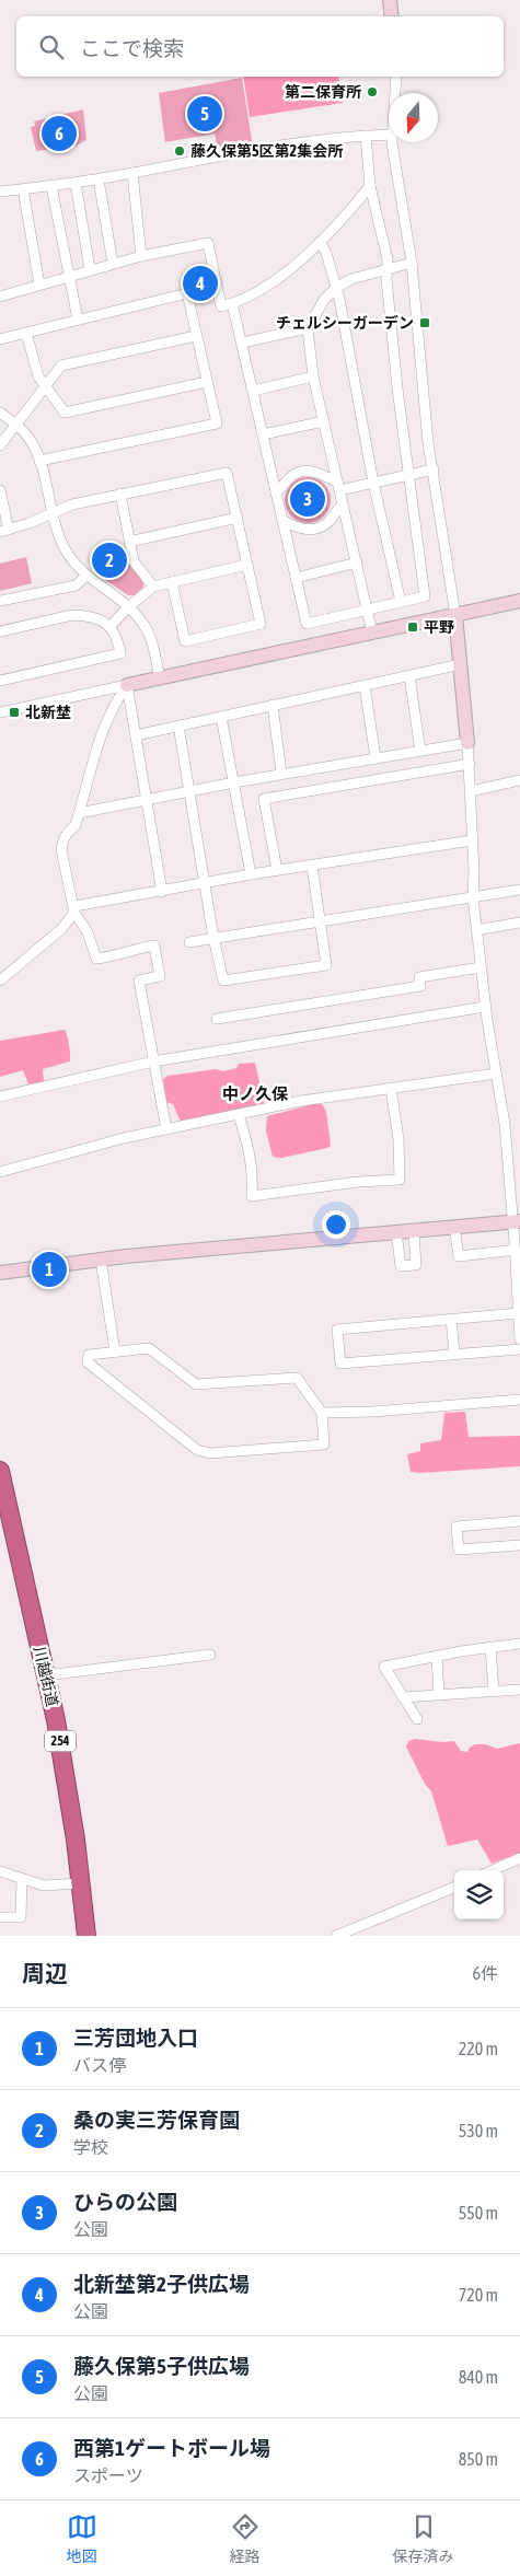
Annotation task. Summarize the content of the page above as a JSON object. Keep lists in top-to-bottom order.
{
  "streets": {
    "highway": ["川越街道", "254"]
  },
  "districts": ["中ノ久保"],
  "places": {
    "other": ["第二保育所", "藤久保第5区第2集会所"],
    "transit": ["チェルシーガーデン", "平野", "北新埜"]
  },
  "north": "bottom",
  "page": {
    "search": "ここで検索",
    "pins": [
      "5",
      "6",
      "4",
      "3",
      "2",
      "1"
    ],
    "heading": ["周辺", "6件"],
    "list": [
      {
        "mark": "1",
        "name": "三芳団地入口",
        "note": "バス停",
        "value": "220 m"
      },
      {
        "mark": "2",
        "name": "桑の実三芳保育園",
        "note": "学校",
        "value": "530 m"
      },
      {
        "mark": "3",
        "name": "ひらの公園",
        "note": "公園",
        "value": "550 m"
      },
      {
        "mark": "4",
        "name": "北新埜第2子供広場",
        "note": "公園",
        "value": "720 m"
      },
      {
        "mark": "5",
        "name": "藤久保第5子供広場",
        "note": "公園",
        "value": "840 m"
      },
      {
        "mark": "6",
        "name": "西第1ゲートボール場",
        "note": "スポーツ",
        "value": "850 m"
      }
    ],
    "nav": ["地図", "経路", "保存済み"]
  }
}
